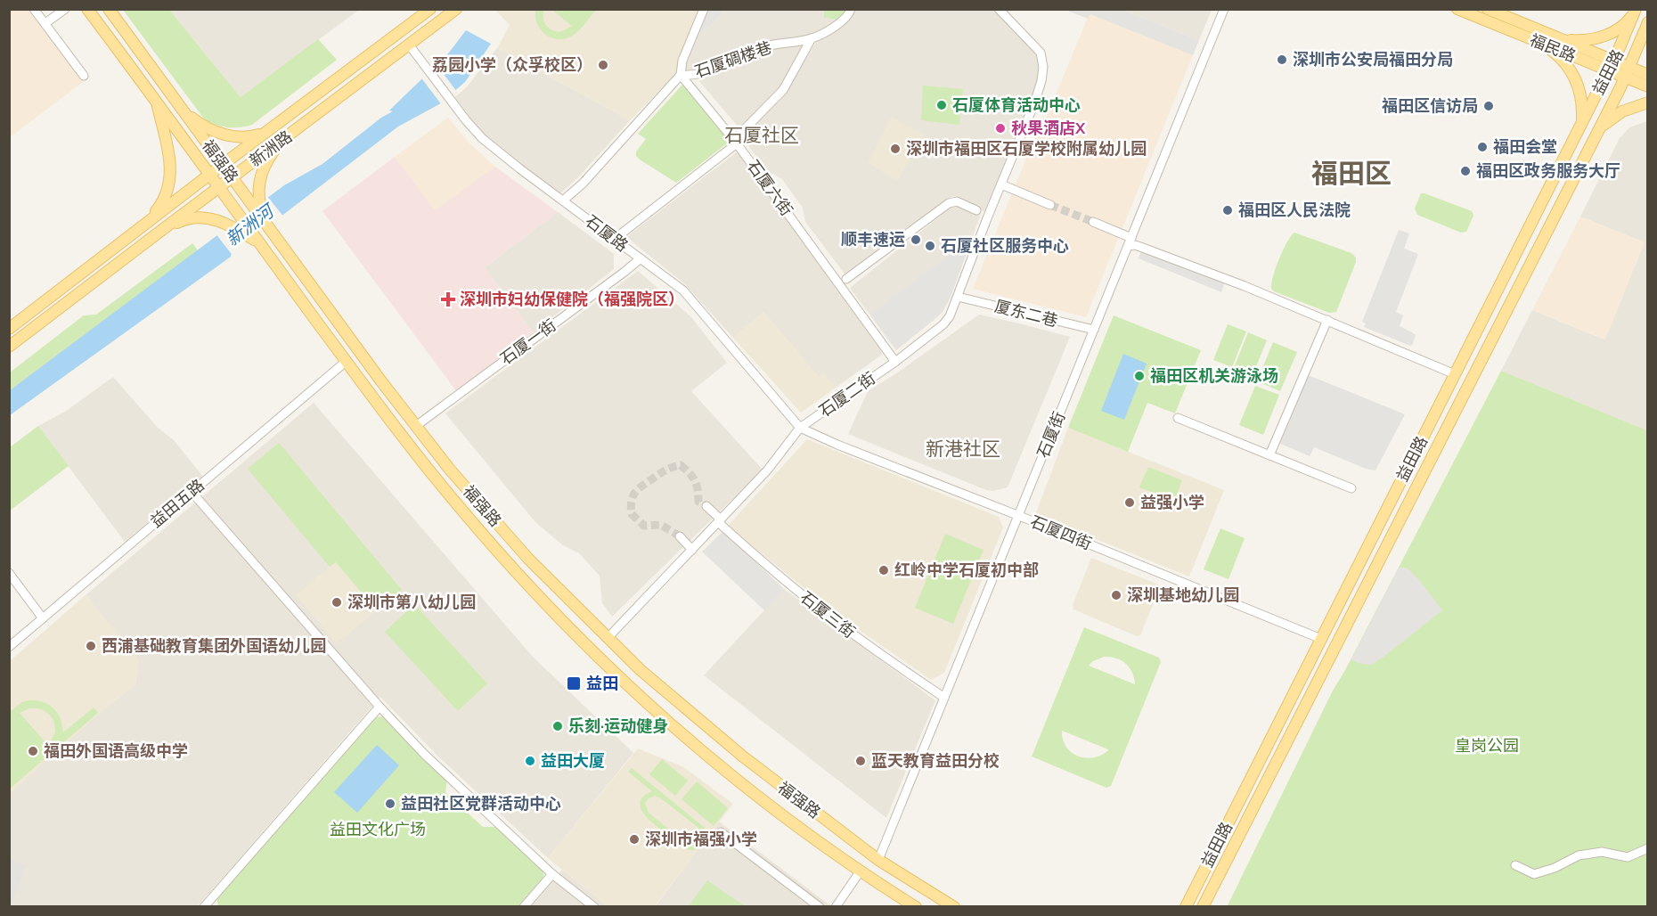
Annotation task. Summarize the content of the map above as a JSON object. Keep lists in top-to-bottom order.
{
  "streets": {
    "main road": [
      "福民路",
      "益田路",
      "新洲路",
      "福强路"
    ],
    "street": [
      "石厦碉楼巷",
      "石厦六街",
      "石厦路",
      "厦东二巷",
      "石厦一街",
      "石厦二街",
      "石厦街",
      "益田五路",
      "石厦四街",
      "石厦三街"
    ]
  },
  "crossings": [
    ["福民路", "益田路"],
    ["石厦碉楼巷", "石厦六街"],
    ["石厦碉楼巷", "石厦路"],
    ["益田路", "石厦四街"],
    ["新洲路", "福强路"],
    ["新洲路", "石厦路"],
    ["福强路", "石厦一街"],
    ["福强路", "石厦二街"],
    ["福强路", "石厦街"],
    ["福强路", "益田五路"],
    ["石厦六街", "石厦二街"],
    ["石厦路", "石厦一街"],
    ["石厦路", "石厦二街"],
    ["石厦路", "石厦四街"],
    ["厦东二巷", "石厦二街"],
    ["厦东二巷", "石厦街"],
    ["石厦二街", "石厦四街"],
    ["石厦二街", "石厦三街"],
    ["石厦街", "石厦四街"],
    ["石厦街", "石厦三街"]
  ],
  "districts": ["石厦社区", "福田区", "新港社区"],
  "water": ["新洲河"],
  "parks": ["皇岗公园", "益田文化广场"],
  "places": {
    "other": [
      "深圳市公安局福田分局",
      "荔园小学（众孚校区）",
      "石厦体育活动中心",
      "福田区信访局",
      "秋果酒店X",
      "福田会堂",
      "深圳市福田区石厦学校附属幼儿园",
      "福田区政务服务大厅",
      "福田区人民法院",
      "顺丰速运",
      "石厦社区服务中心",
      "福田区机关游泳场",
      "益强小学",
      "红岭中学石厦初中部",
      "深圳基地幼儿园",
      "深圳市第八幼儿园",
      "西浦基础教育集团外国语幼儿园",
      "乐刻·运动健身",
      "福田外国语高级中学",
      "益田大厦",
      "蓝天教育益田分校",
      "益田社区党群活动中心",
      "深圳市福强小学"
    ],
    "health": ["深圳市妇幼保健院（福强院区）"],
    "transit": ["益田"]
  }
}
